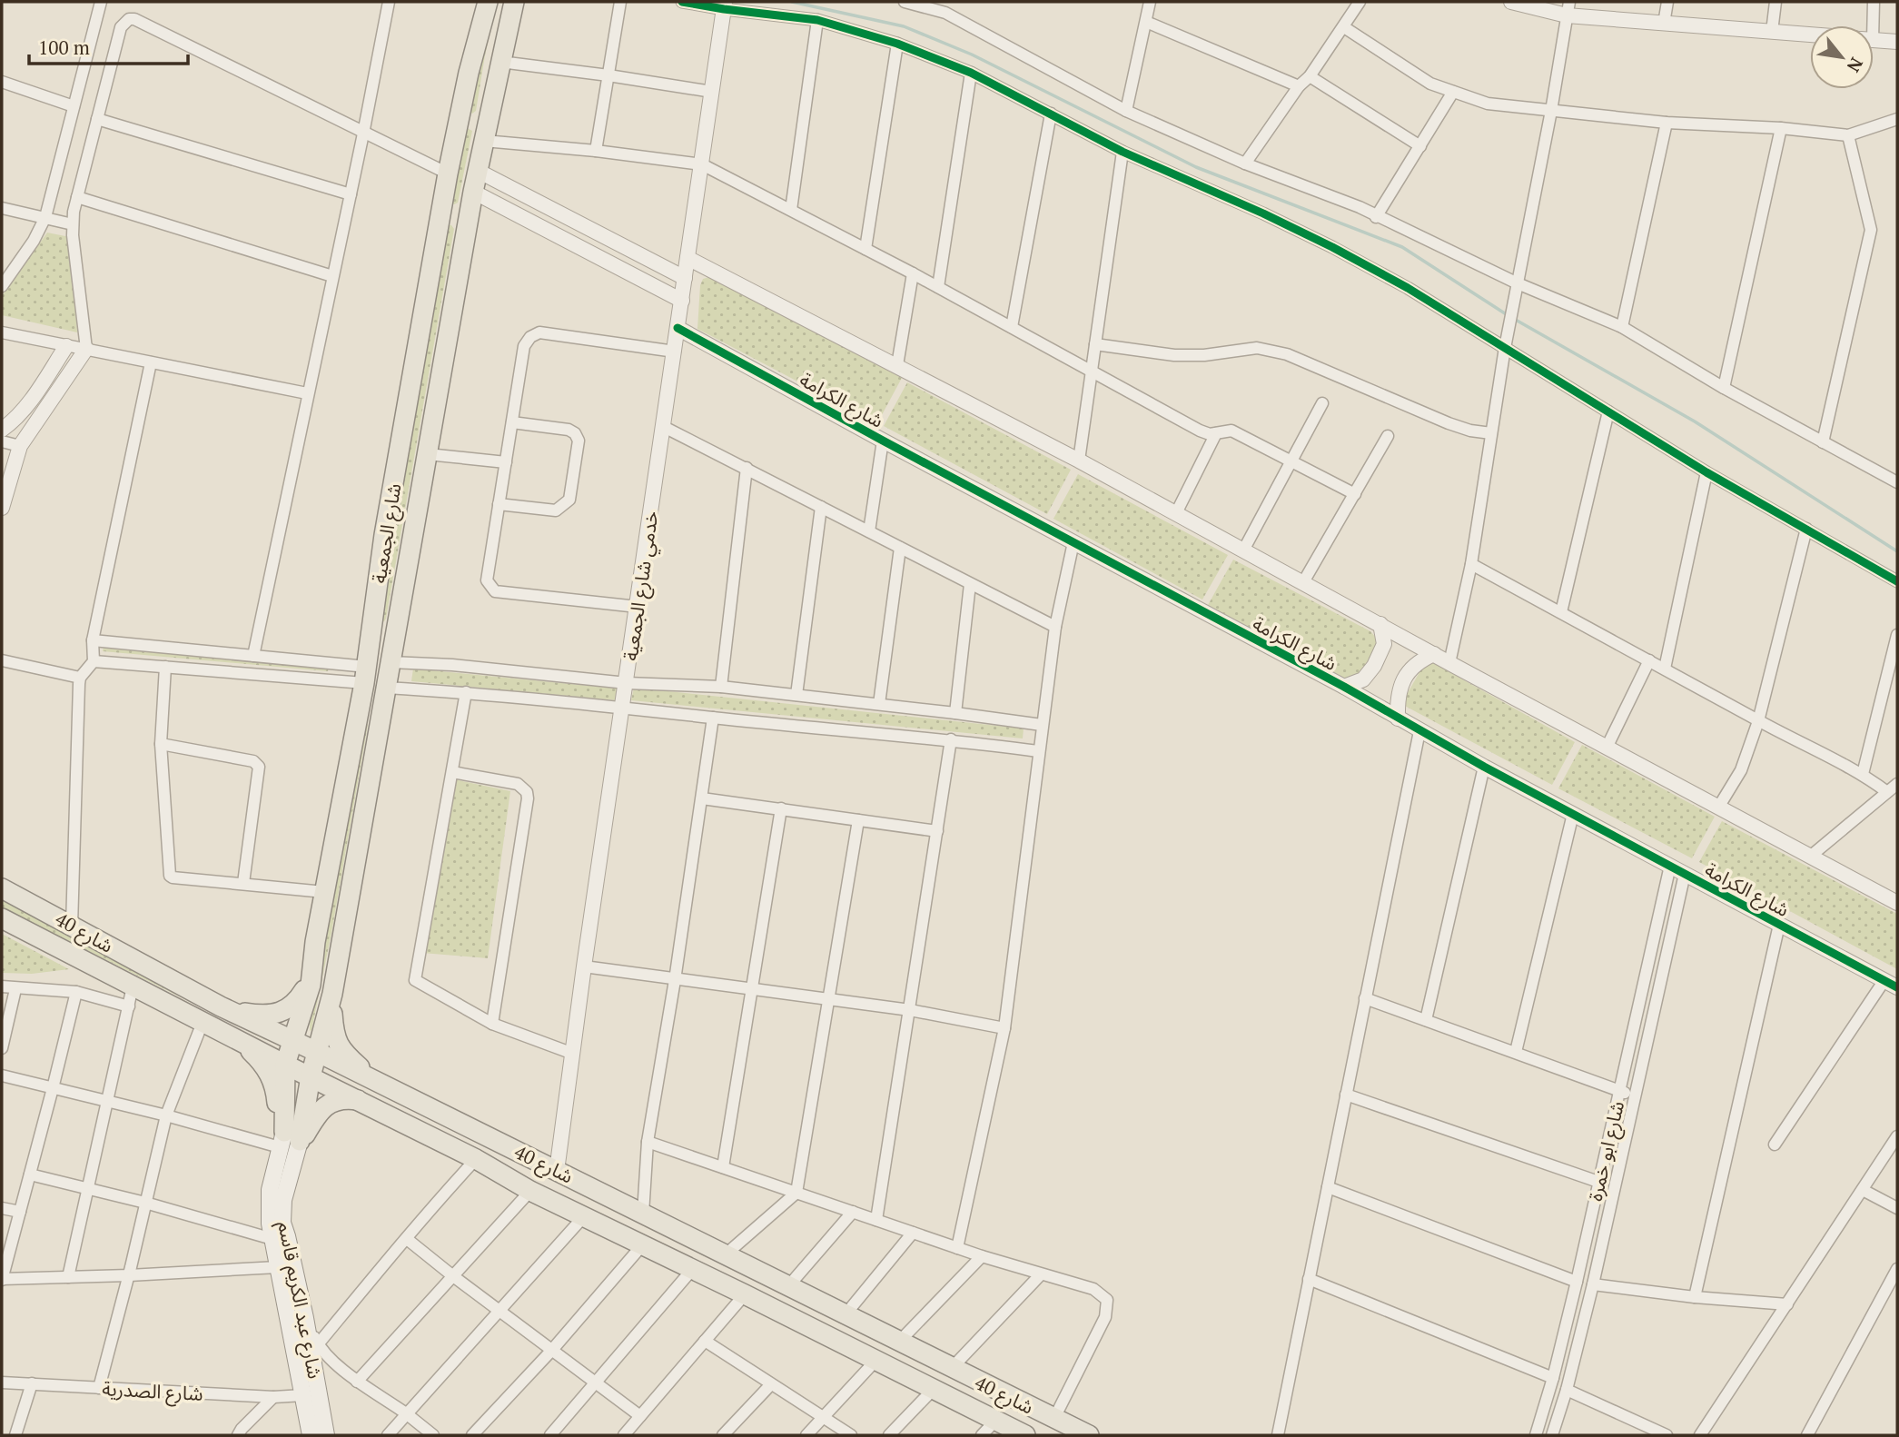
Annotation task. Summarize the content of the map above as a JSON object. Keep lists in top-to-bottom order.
{
  "streets": {
    "main road": ["شارع الجمعية", "شارع 40", "شارع عبد الكريم قاسم"],
    "street": [
      "شارع الكرامة",
      "خدمي شارع الجمعية",
      "شارع ابو خمرة",
      "شارع الصدرية"
    ]
  },
  "crossings": [
    ["شارع الكرامة", "خدمي شارع الجمعية"],
    ["شارع الكرامة", "شارع ابو خمرة"],
    ["شارع الجمعية", "شارع 40"],
    ["شارع الجمعية", "شارع عبد الكريم قاسم"],
    ["خدمي شارع الجمعية", "شارع 40"],
    ["شارع 40", "شارع عبد الكريم قاسم"],
    ["شارع عبد الكريم قاسم", "شارع الصدرية"]
  ],
  "scale_bar": "100 m",
  "north": "bottom right"
}
